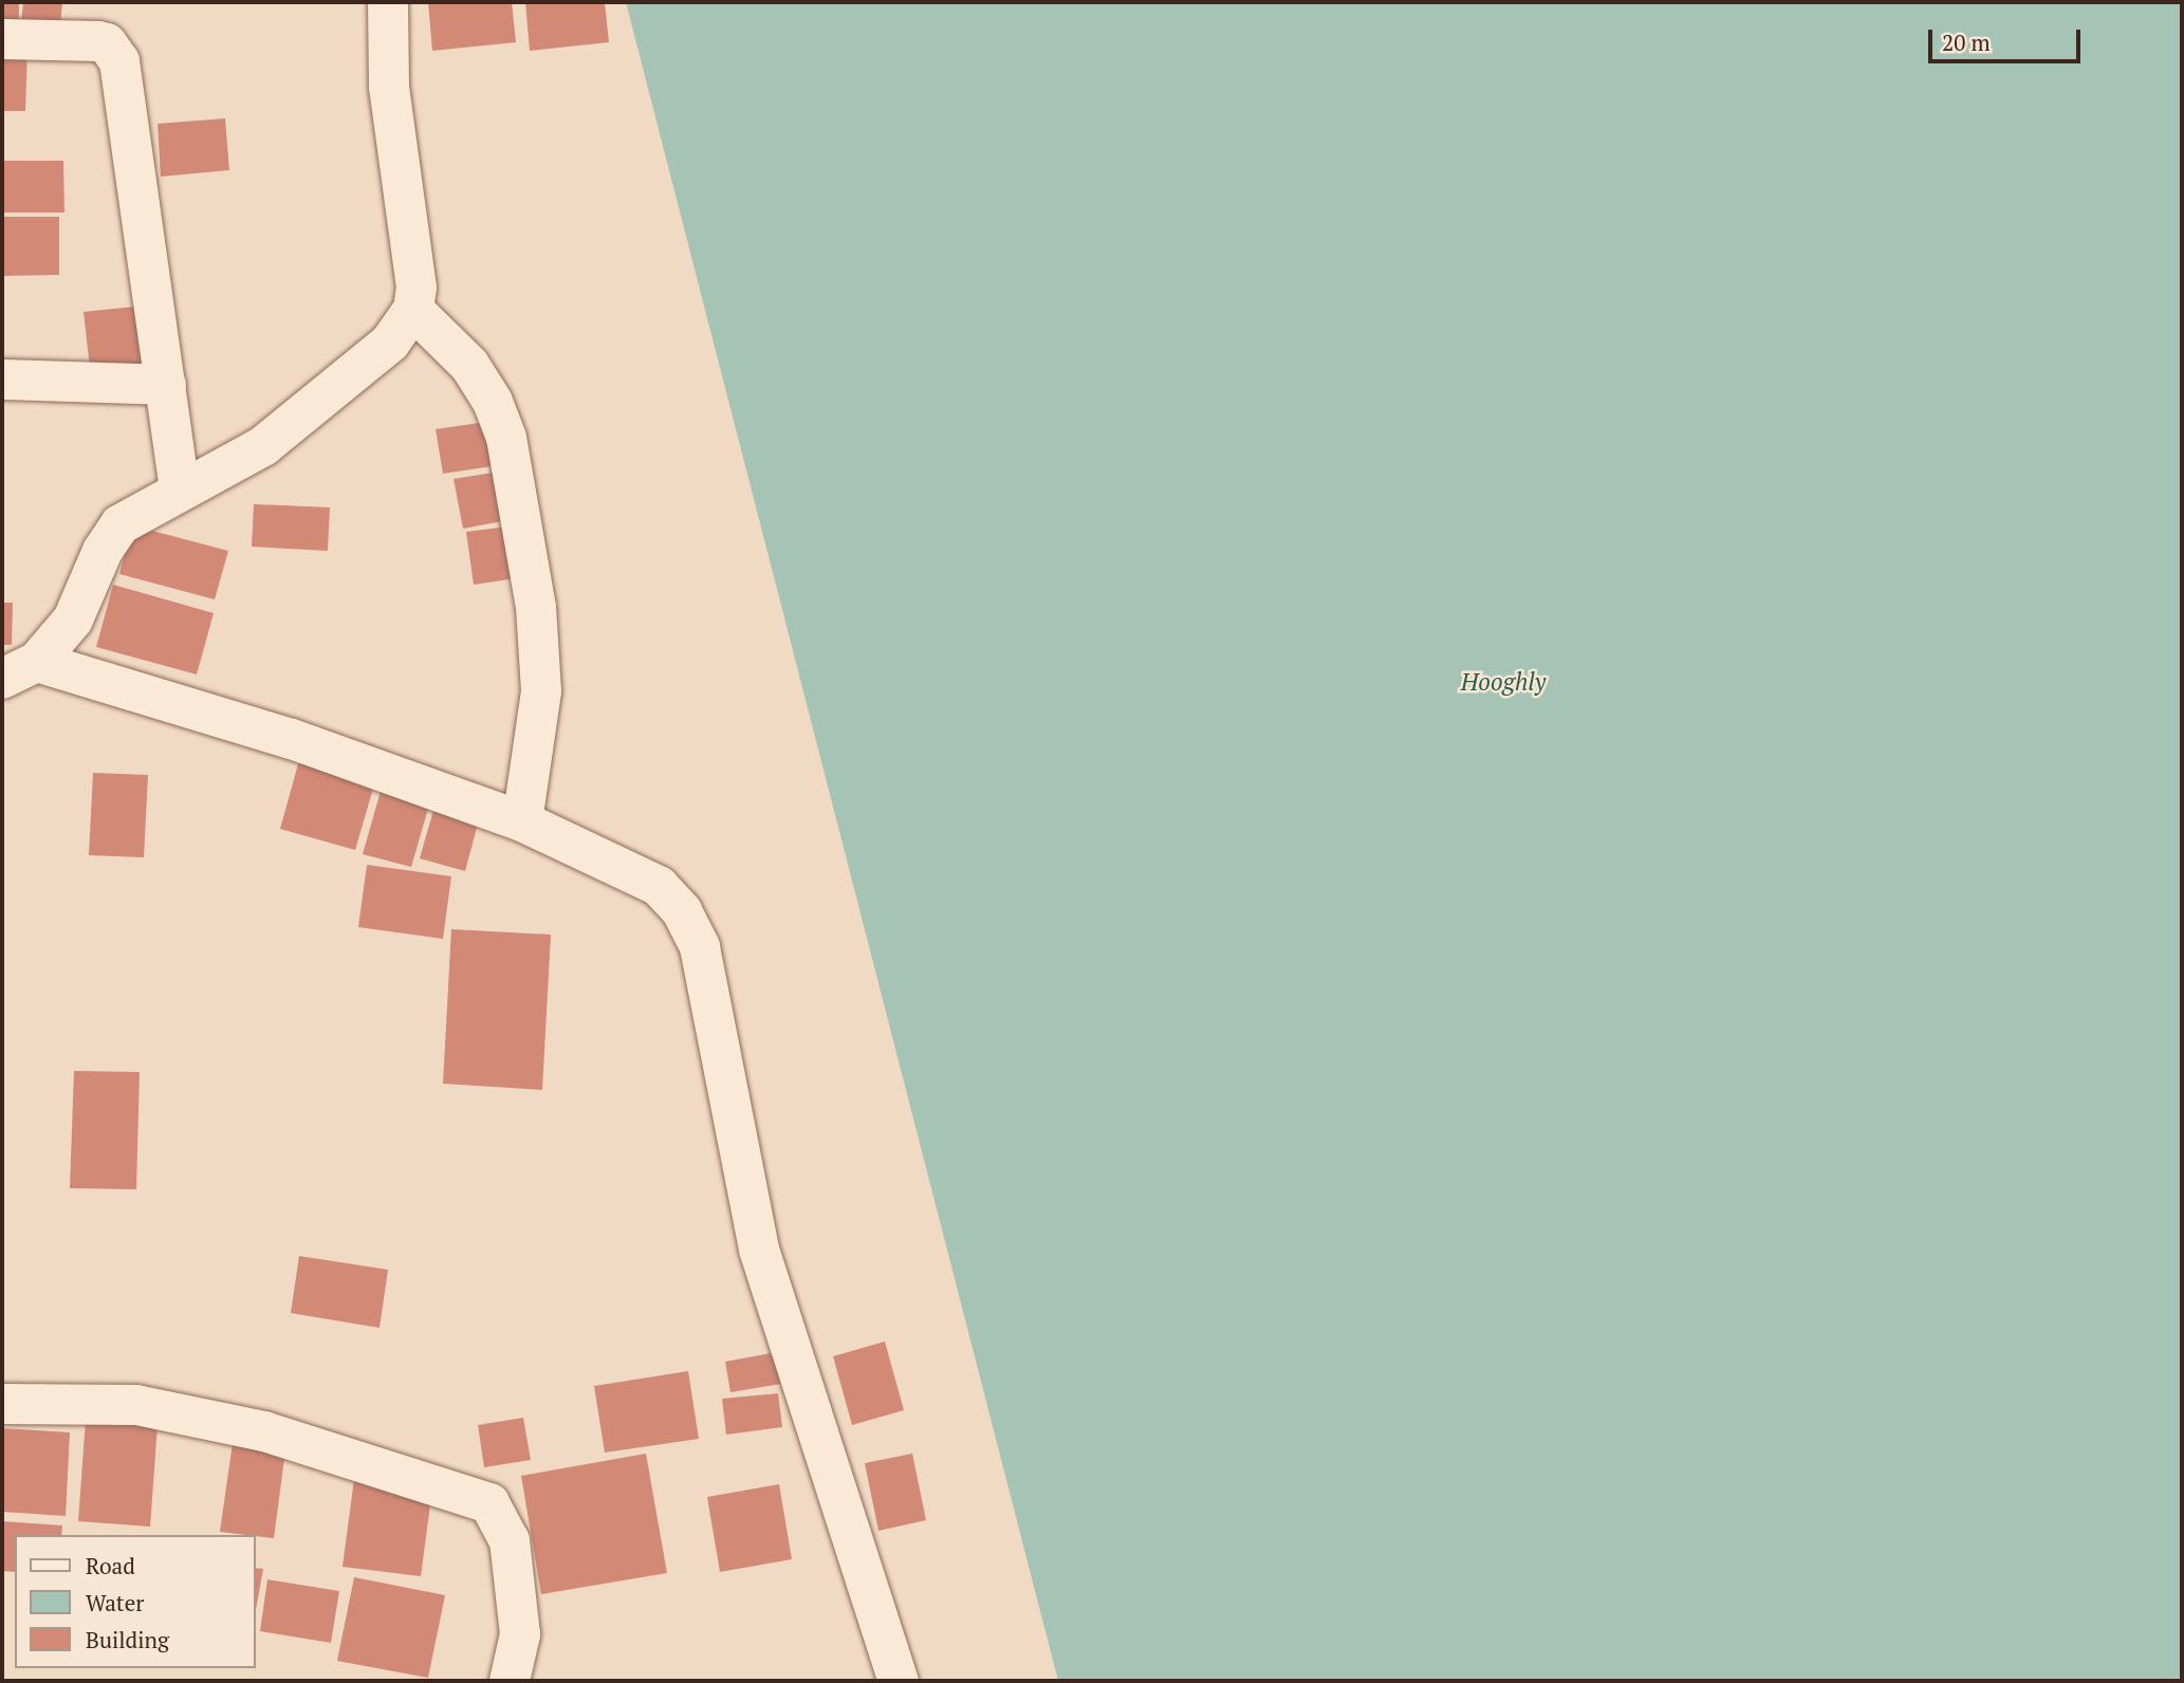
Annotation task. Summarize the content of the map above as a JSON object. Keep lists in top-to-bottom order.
{
  "water": ["Hooghly"],
  "legend": ["Road", "Water", "Building"],
  "scale_bar": "20 m"
}
